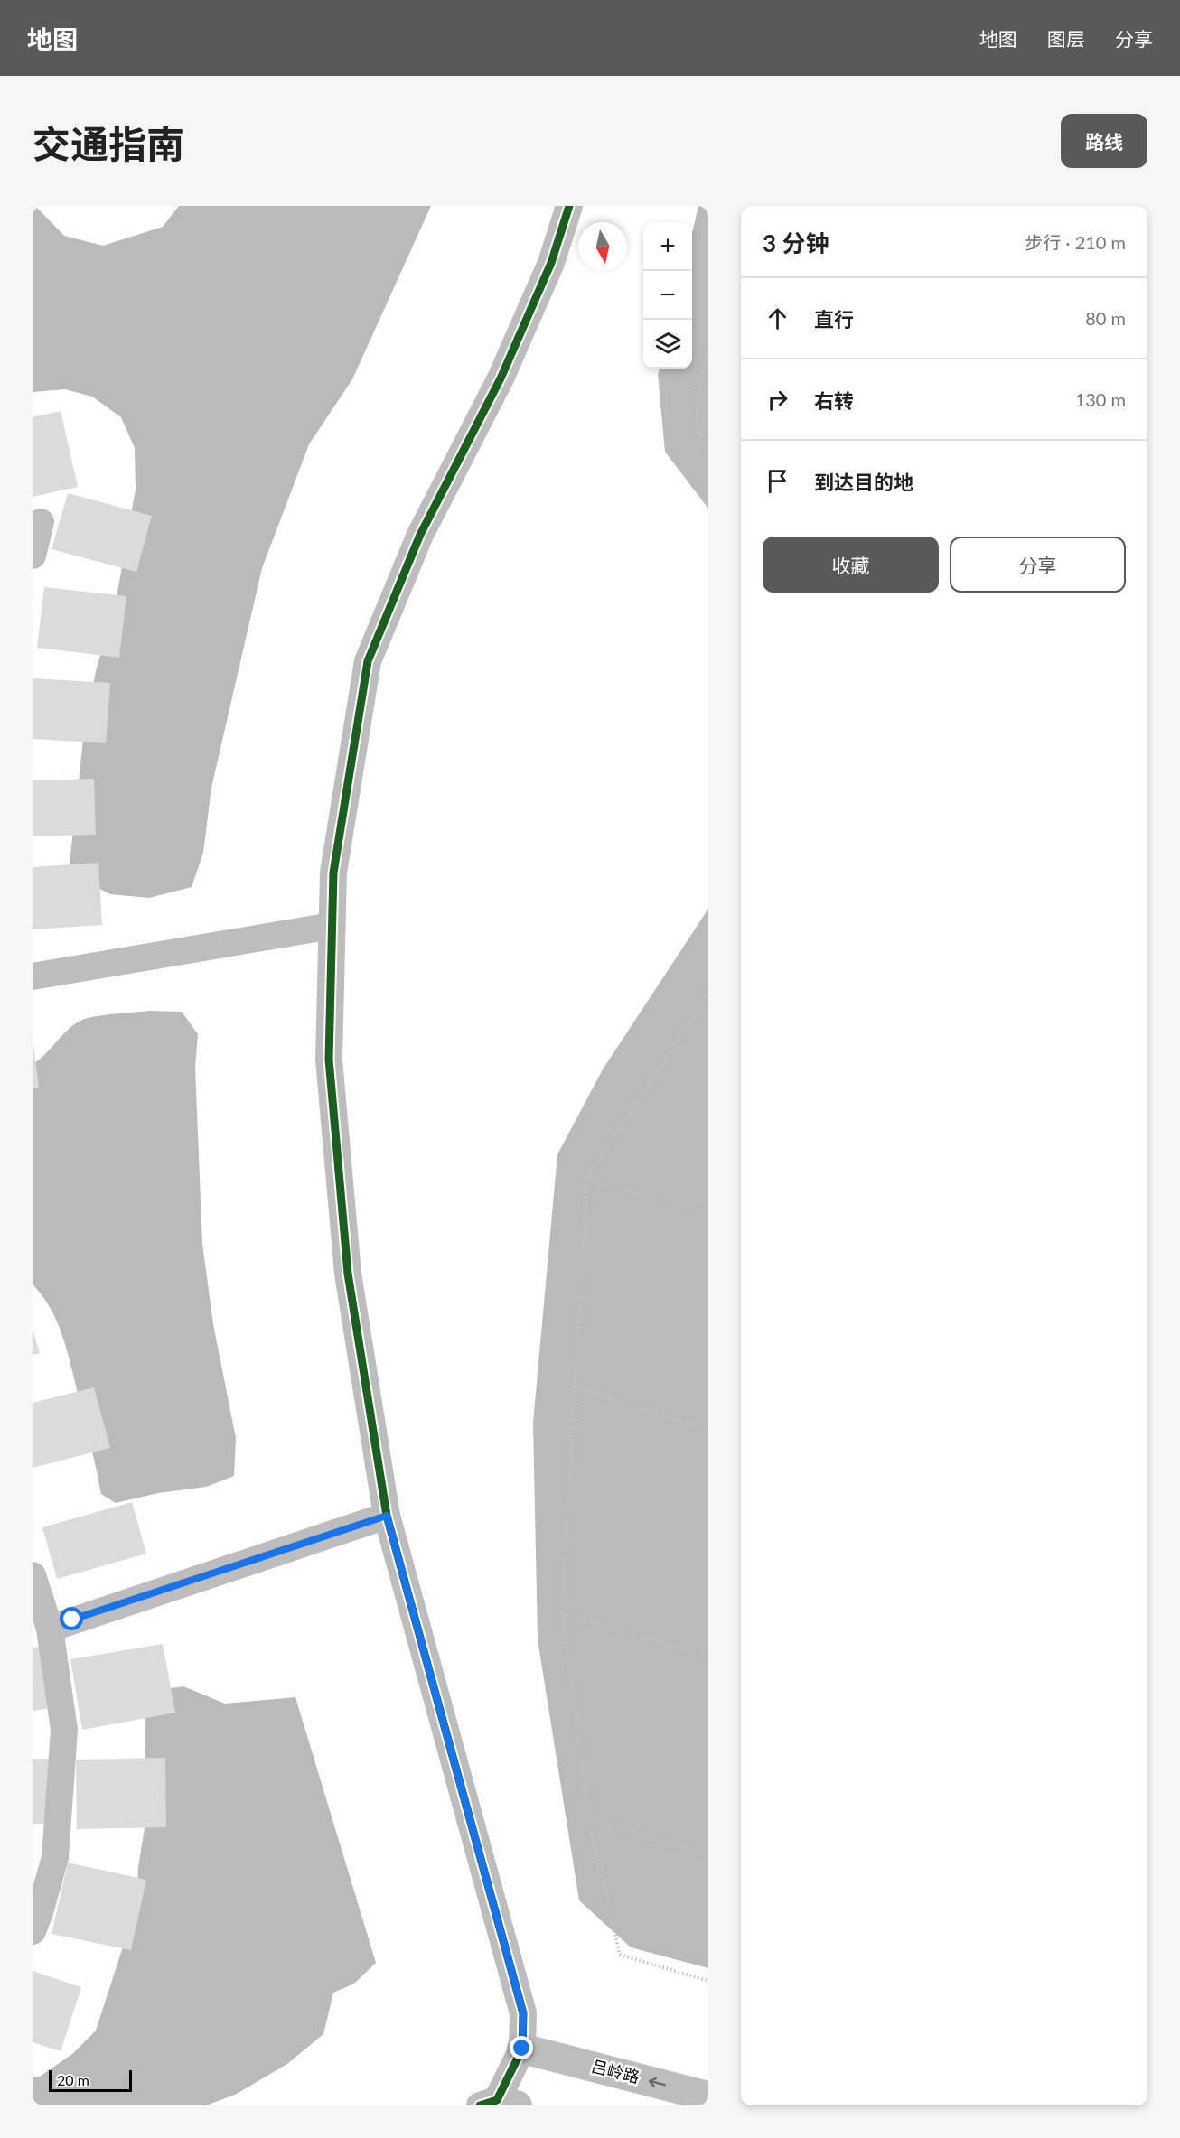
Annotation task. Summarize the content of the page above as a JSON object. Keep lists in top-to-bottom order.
{
  "streets": {
    "main road": ["吕岭路"]
  },
  "one_way": ["吕岭路"],
  "scale_bar": "20 m",
  "north": "bottom",
  "page": {
    "header": "地图",
    "nav": ["地图", "图层", "分享"],
    "title": "交通指南",
    "buttons": [
      "路线",
      ["收藏", "分享"]
    ],
    "heading": ["3 分钟", "步行 · 210 m"],
    "map_buttons": ["+", "−"],
    "list": [
      ["直行", "80 m"],
      ["右转", "130 m"],
      "到达目的地"
    ],
    "scale": "20 m"
  }
}
